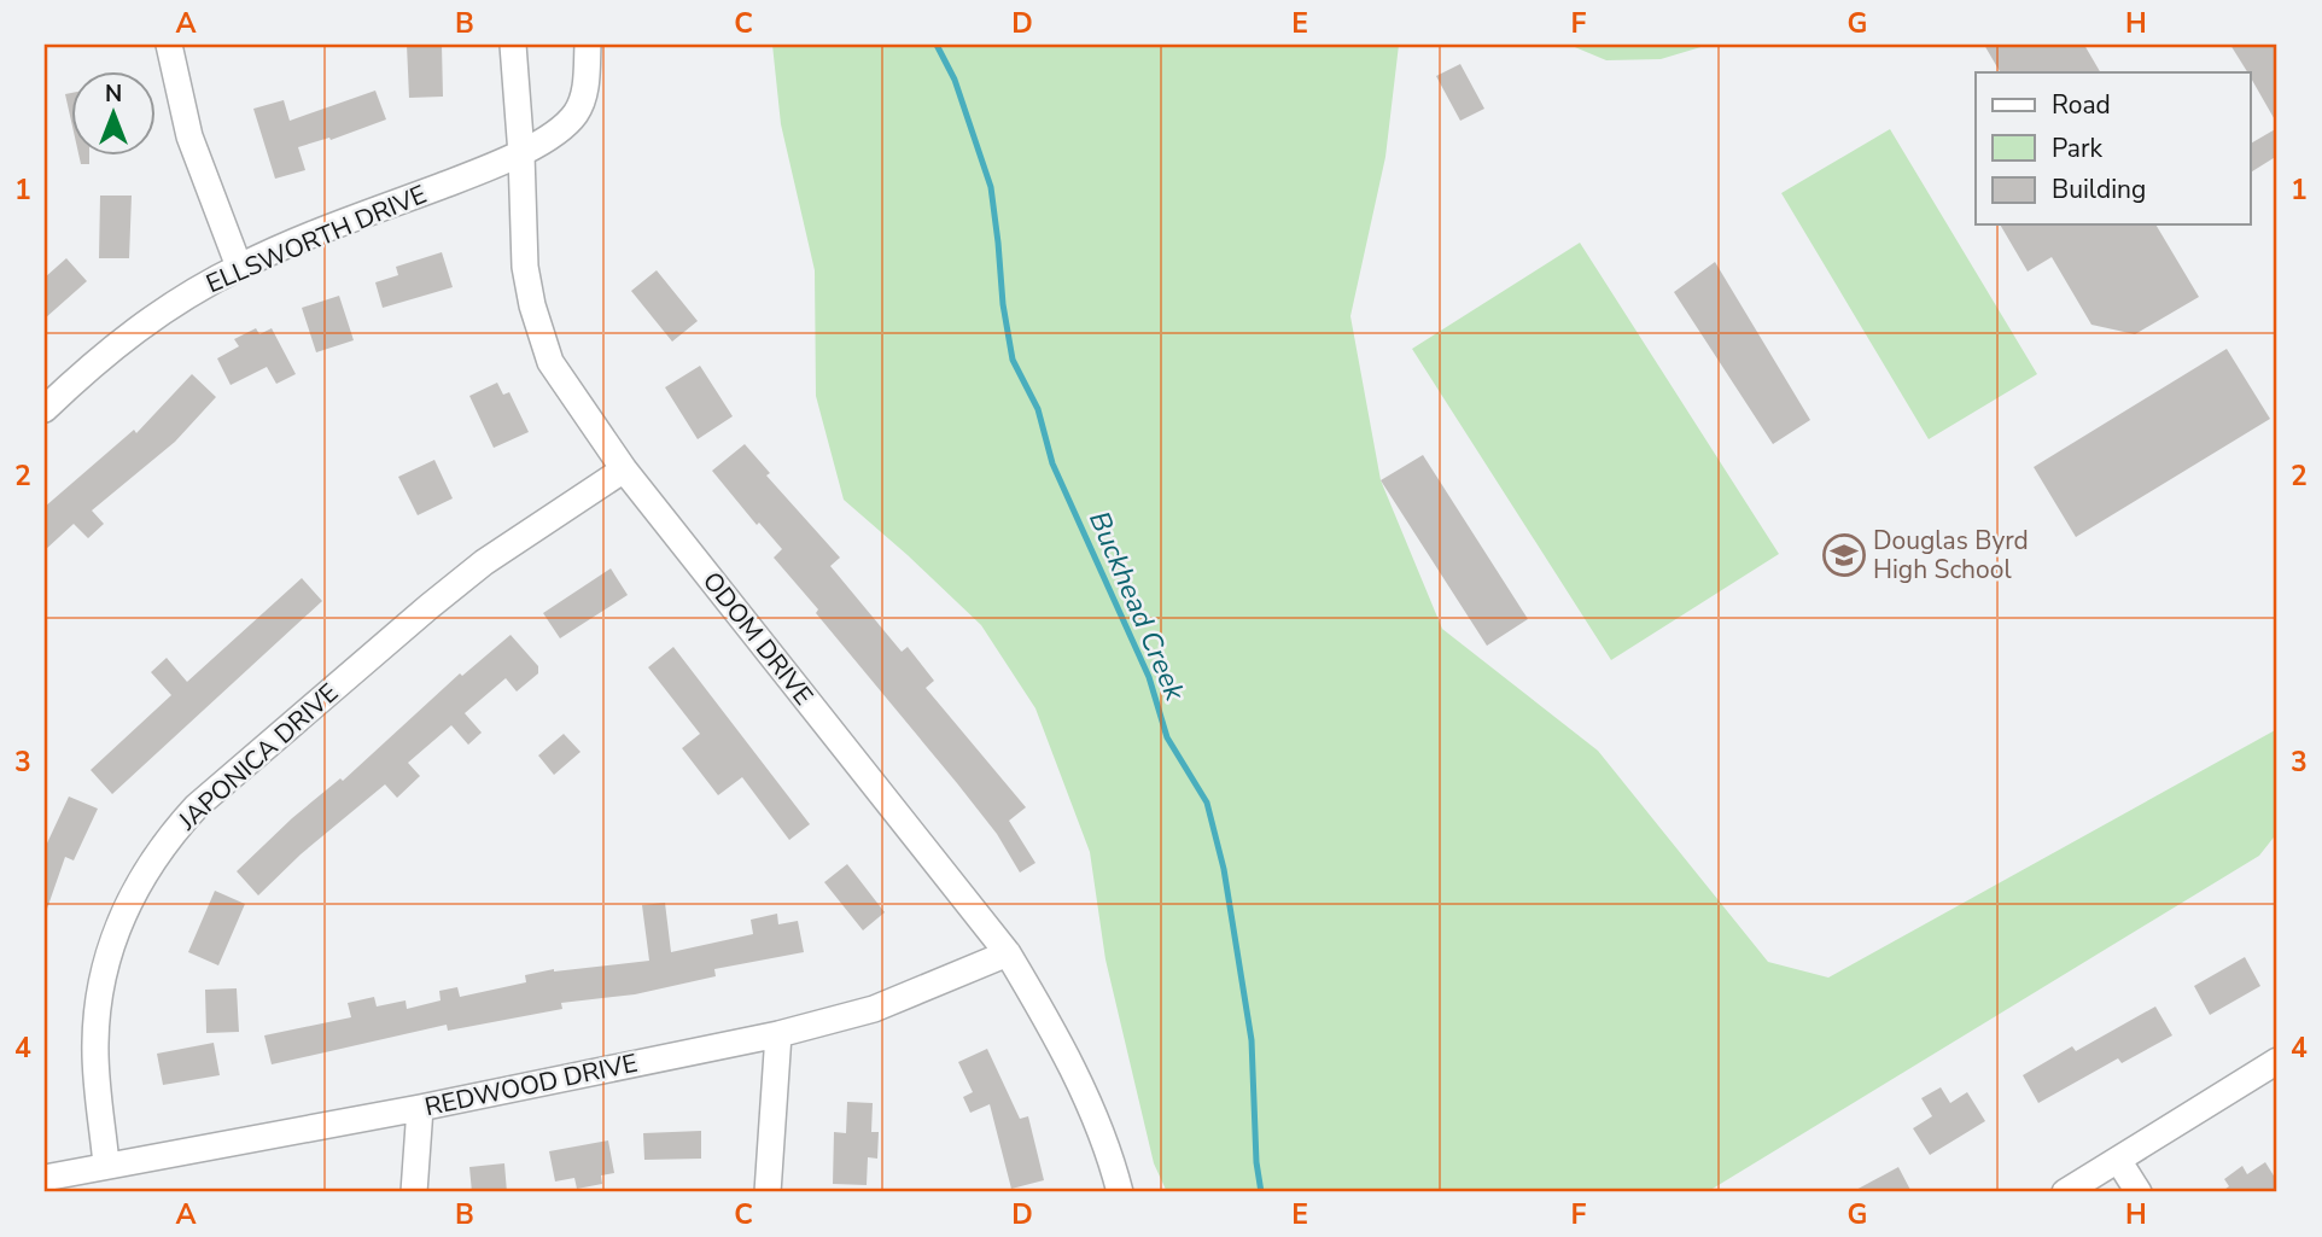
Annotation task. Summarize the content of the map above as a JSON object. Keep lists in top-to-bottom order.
{
  "streets": {
    "street": [
      "ELLSWORTH DRIVE",
      "ODOM DRIVE",
      "JAPONICA DRIVE",
      "REDWOOD DRIVE"
    ]
  },
  "crossings": [
    ["ELLSWORTH DRIVE", "ODOM DRIVE"],
    ["ODOM DRIVE", "JAPONICA DRIVE"],
    ["ODOM DRIVE", "REDWOOD DRIVE"],
    ["JAPONICA DRIVE", "REDWOOD DRIVE"]
  ],
  "water": ["Buckhead Creek"],
  "places": {
    "school or university": ["Douglas Byrd High School"]
  },
  "legend": ["Road", "Park", "Building"],
  "north": "top",
  "grid": {
    "columns": [
      "A",
      "B",
      "C",
      "D",
      "E",
      "F",
      "G",
      "H"
    ],
    "rows": [
      "1",
      "2",
      "3",
      "4"
    ]
  }
}
